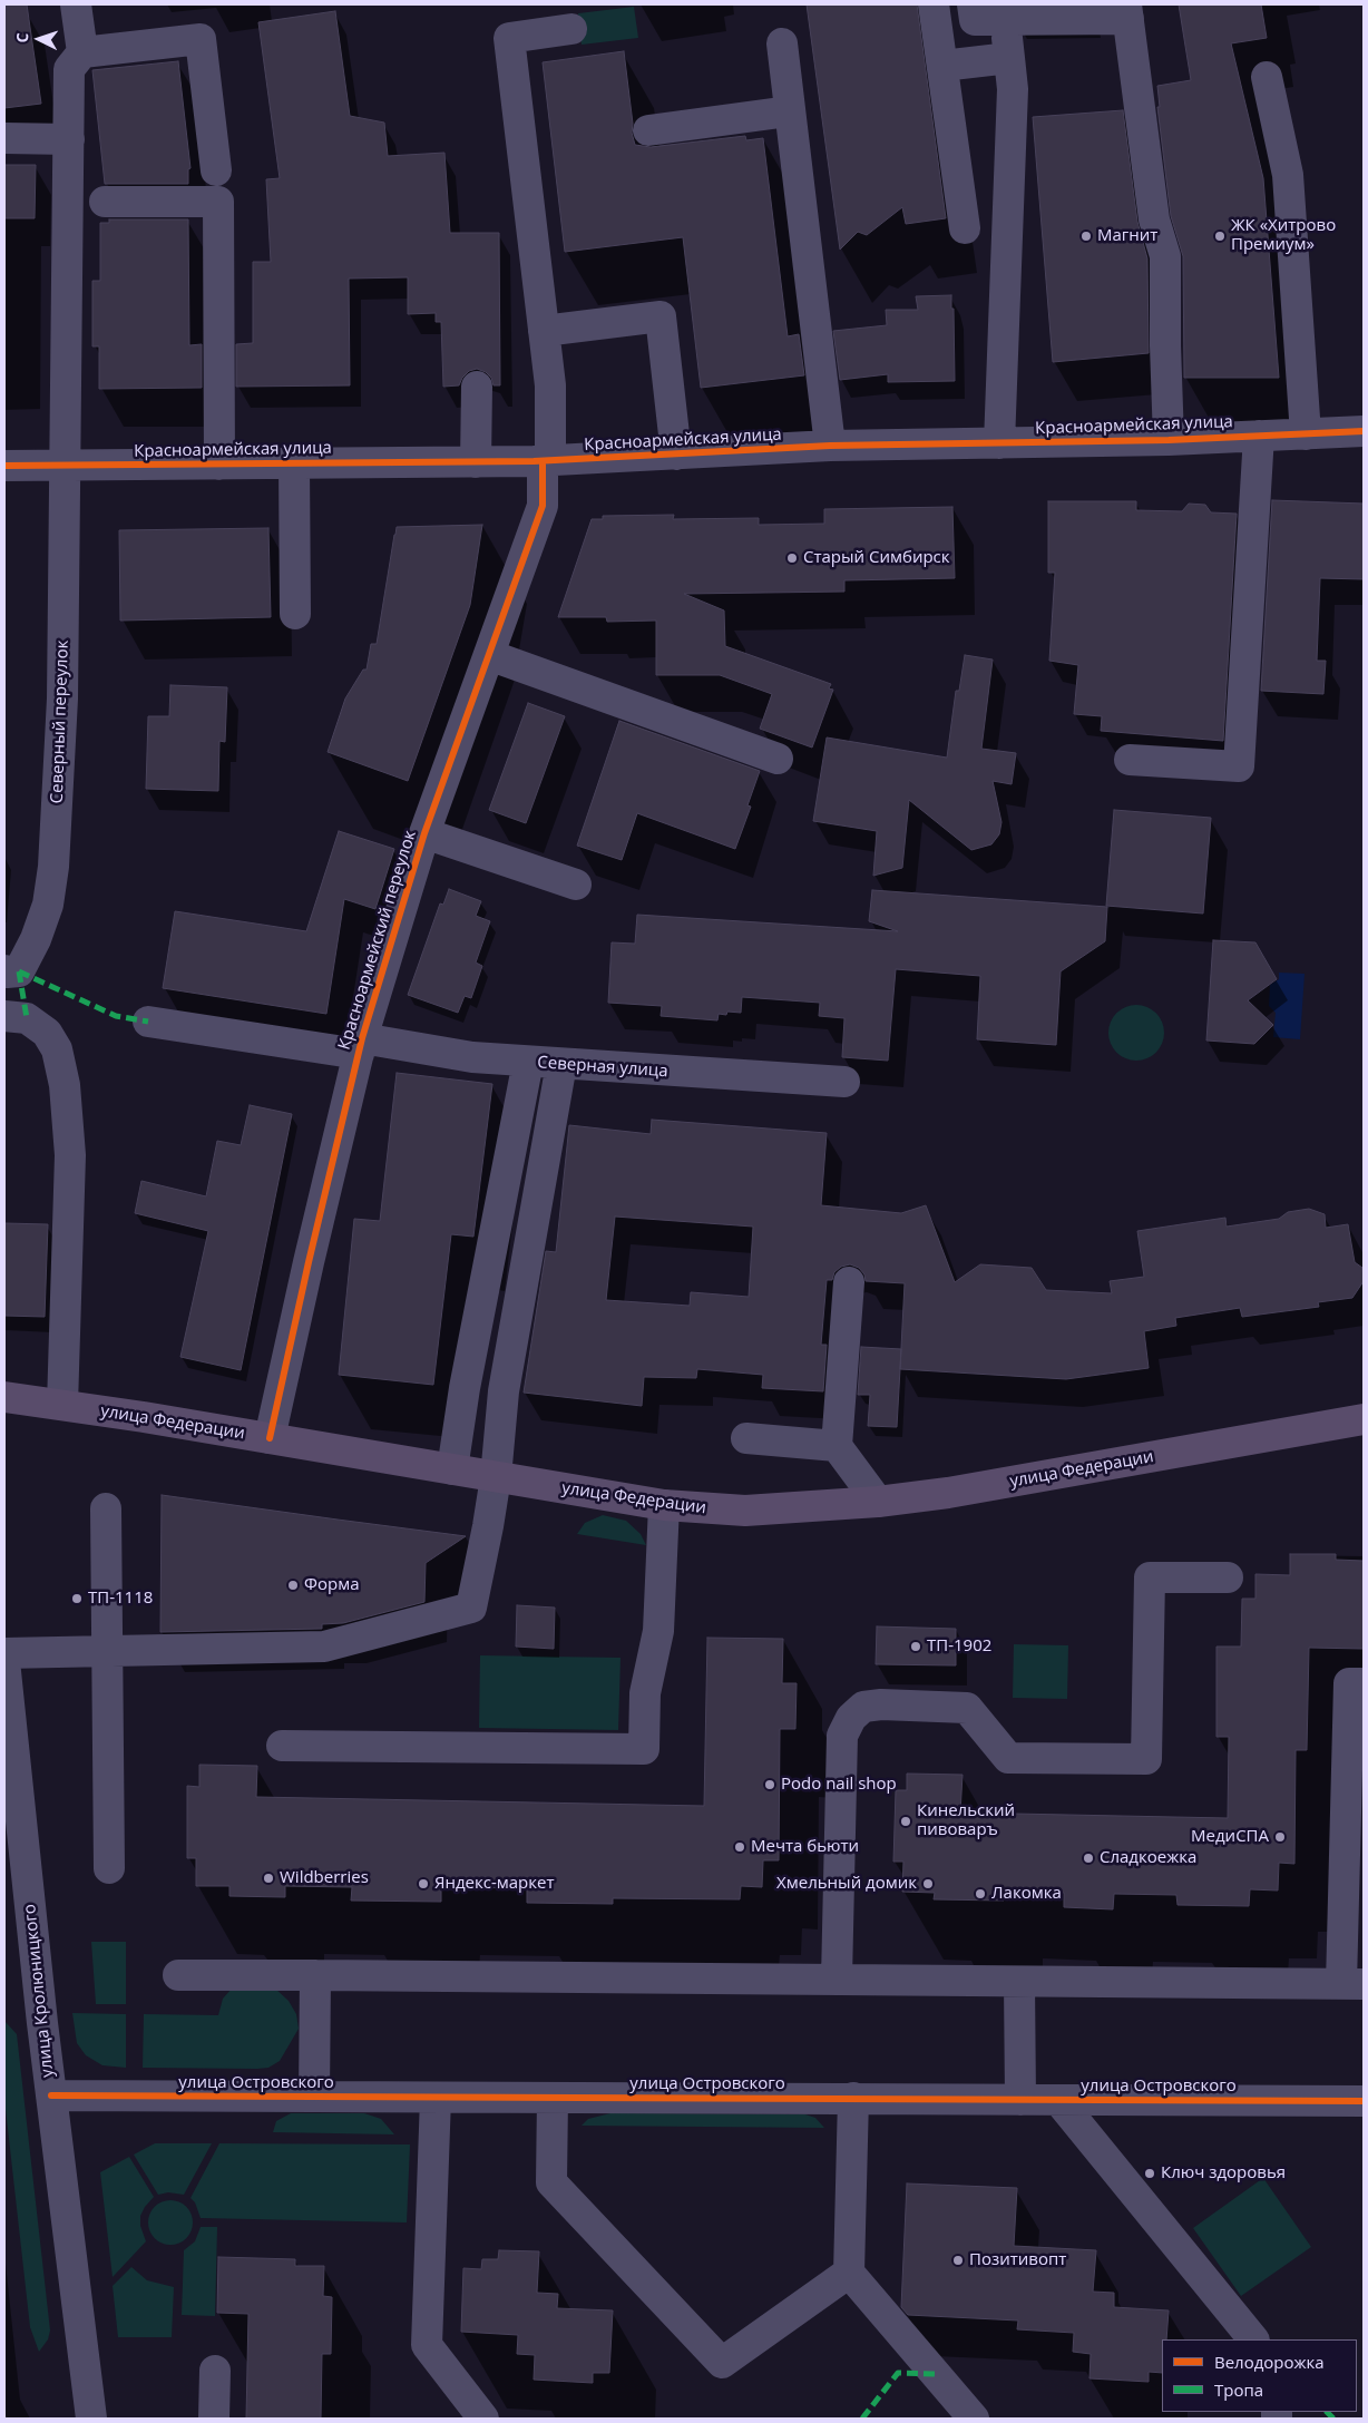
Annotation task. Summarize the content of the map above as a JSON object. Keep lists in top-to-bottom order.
{
  "streets": {
    "main road": ["улица Федерации"],
    "street": [
      "Красноармейская улица",
      "Северный переулок",
      "Красноармейский переулок",
      "Северная улица",
      "улица Кролюницкого",
      "улица Островского"
    ]
  },
  "crossings": [
    ["Красноармейская улица", "Северный переулок"],
    ["Красноармейская улица", "Красноармейский переулок"],
    ["Красноармейский переулок", "Северная улица"],
    ["Красноармейский переулок", "улица Федерации"],
    ["улица Кролюницкого", "улица Островского"]
  ],
  "places": [
    "Магнит",
    "ЖК «Хитрово Премиум»",
    "Старый Симбирск",
    "Форма",
    "ТП-1118",
    "ТП-1902",
    "Podo nail shop",
    "Кинельский пивоваръ",
    "МедиСПА",
    "Мечта бьюти",
    "Сладкоежка",
    "Wildberries",
    "Яндекс-маркет",
    "Хмельный домик",
    "Лакомка",
    "Ключ здоровья",
    "Позитивопт"
  ],
  "legend": ["Велодорожка", "Тропа"],
  "north": "left"
}
